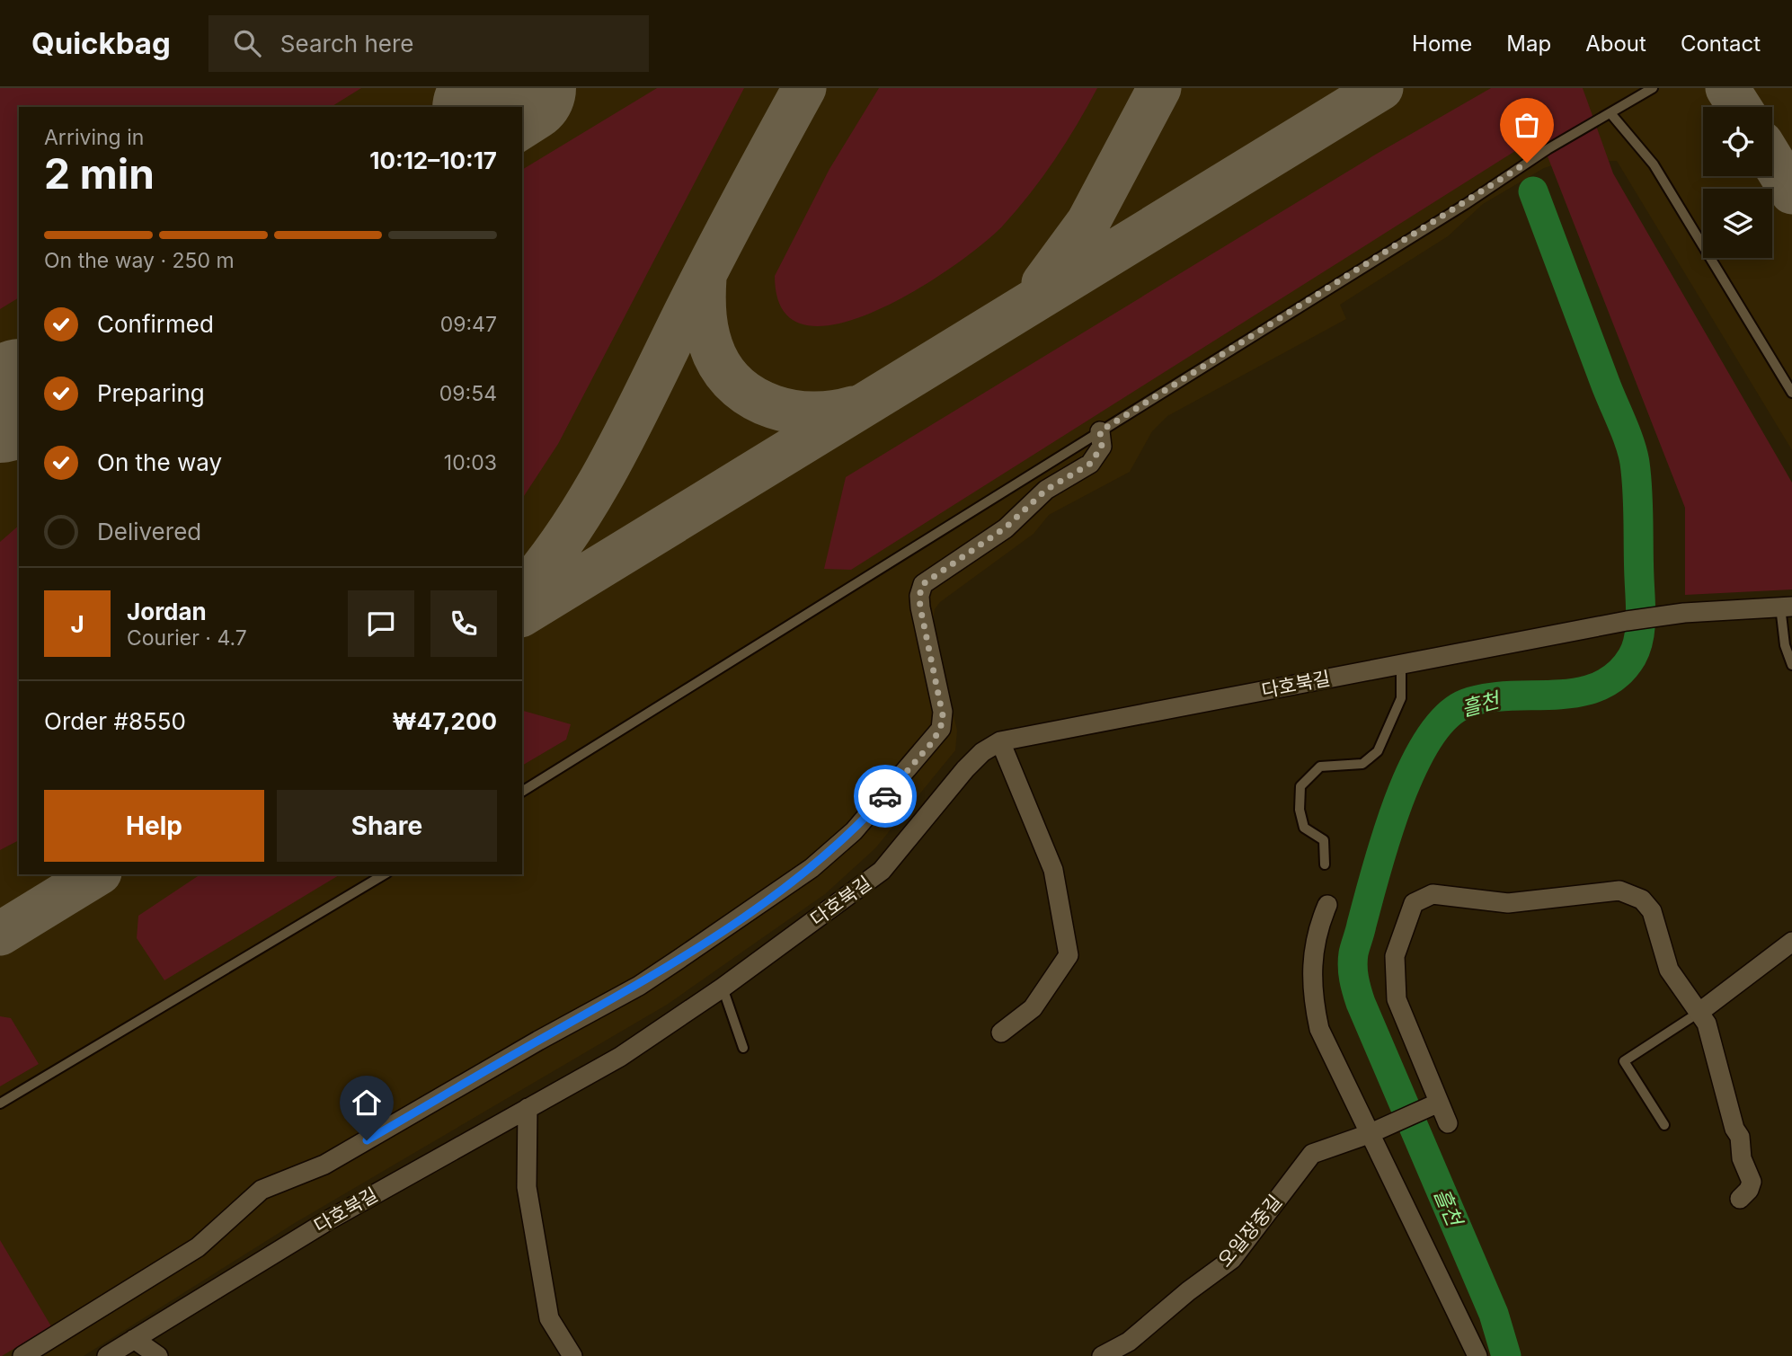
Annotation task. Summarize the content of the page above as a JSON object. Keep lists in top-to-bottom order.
{
  "streets": {
    "street": ["다호북길", "오일장중길"]
  },
  "water": ["흘천"],
  "page": {
    "header": "Quickbag",
    "search": "Search here",
    "nav": [
      "Home",
      "Map",
      "About",
      "Contact"
    ],
    "heading": ["2 min", "Arriving in", "10:12–10:17"],
    "panel": [
      "Jordan",
      "Courier · 4.7",
      "Order #8550",
      "₩47,200"
    ],
    "bar": "On the way · 250 m",
    "list": [
      ["Confirmed", "09:47"],
      ["Preparing", "09:54"],
      ["On the way", "10:03"],
      "Delivered"
    ],
    "round": "J",
    "buttons": ["Help", "Share"]
  }
}
